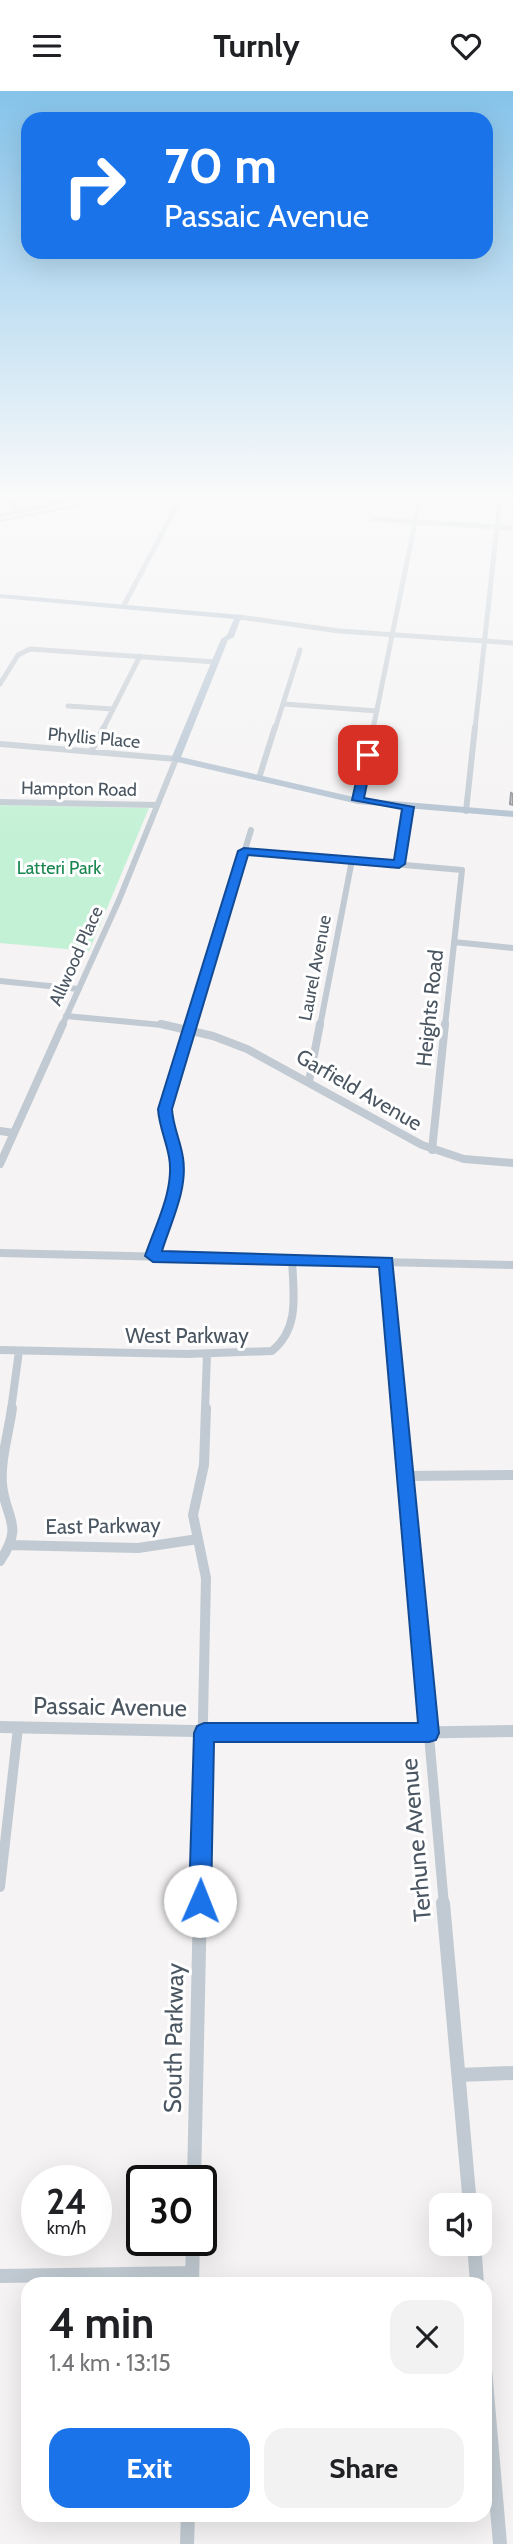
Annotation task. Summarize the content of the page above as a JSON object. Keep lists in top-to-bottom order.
{
  "streets": {
    "street": [
      "Phyllis Place",
      "Hampton Road",
      "Allwood Place",
      "Laurel Avenue",
      "Heights Road",
      "Garfield Avenue",
      "West Parkway",
      "East Parkway",
      "Passaic Avenue",
      "Terhune Avenue",
      "South Parkway"
    ]
  },
  "crossings": [
    ["Phyllis Place", "Allwood Place"],
    ["Hampton Road", "Allwood Place"],
    ["Allwood Place", "Garfield Avenue"],
    ["Laurel Avenue", "Garfield Avenue"],
    ["Heights Road", "Garfield Avenue"],
    ["West Parkway", "South Parkway"],
    ["East Parkway", "South Parkway"],
    ["Passaic Avenue", "Terhune Avenue"],
    ["Passaic Avenue", "South Parkway"]
  ],
  "parks": ["Latteri Park"],
  "page": {
    "header": "Turnly",
    "turn": ["70 m", "Passaic Avenue"],
    "speed": "24 km/h",
    "limit": "30",
    "heading": ["4 min", "1.4 km · 13:15"],
    "buttons": ["Exit", "Share"]
  }
}
